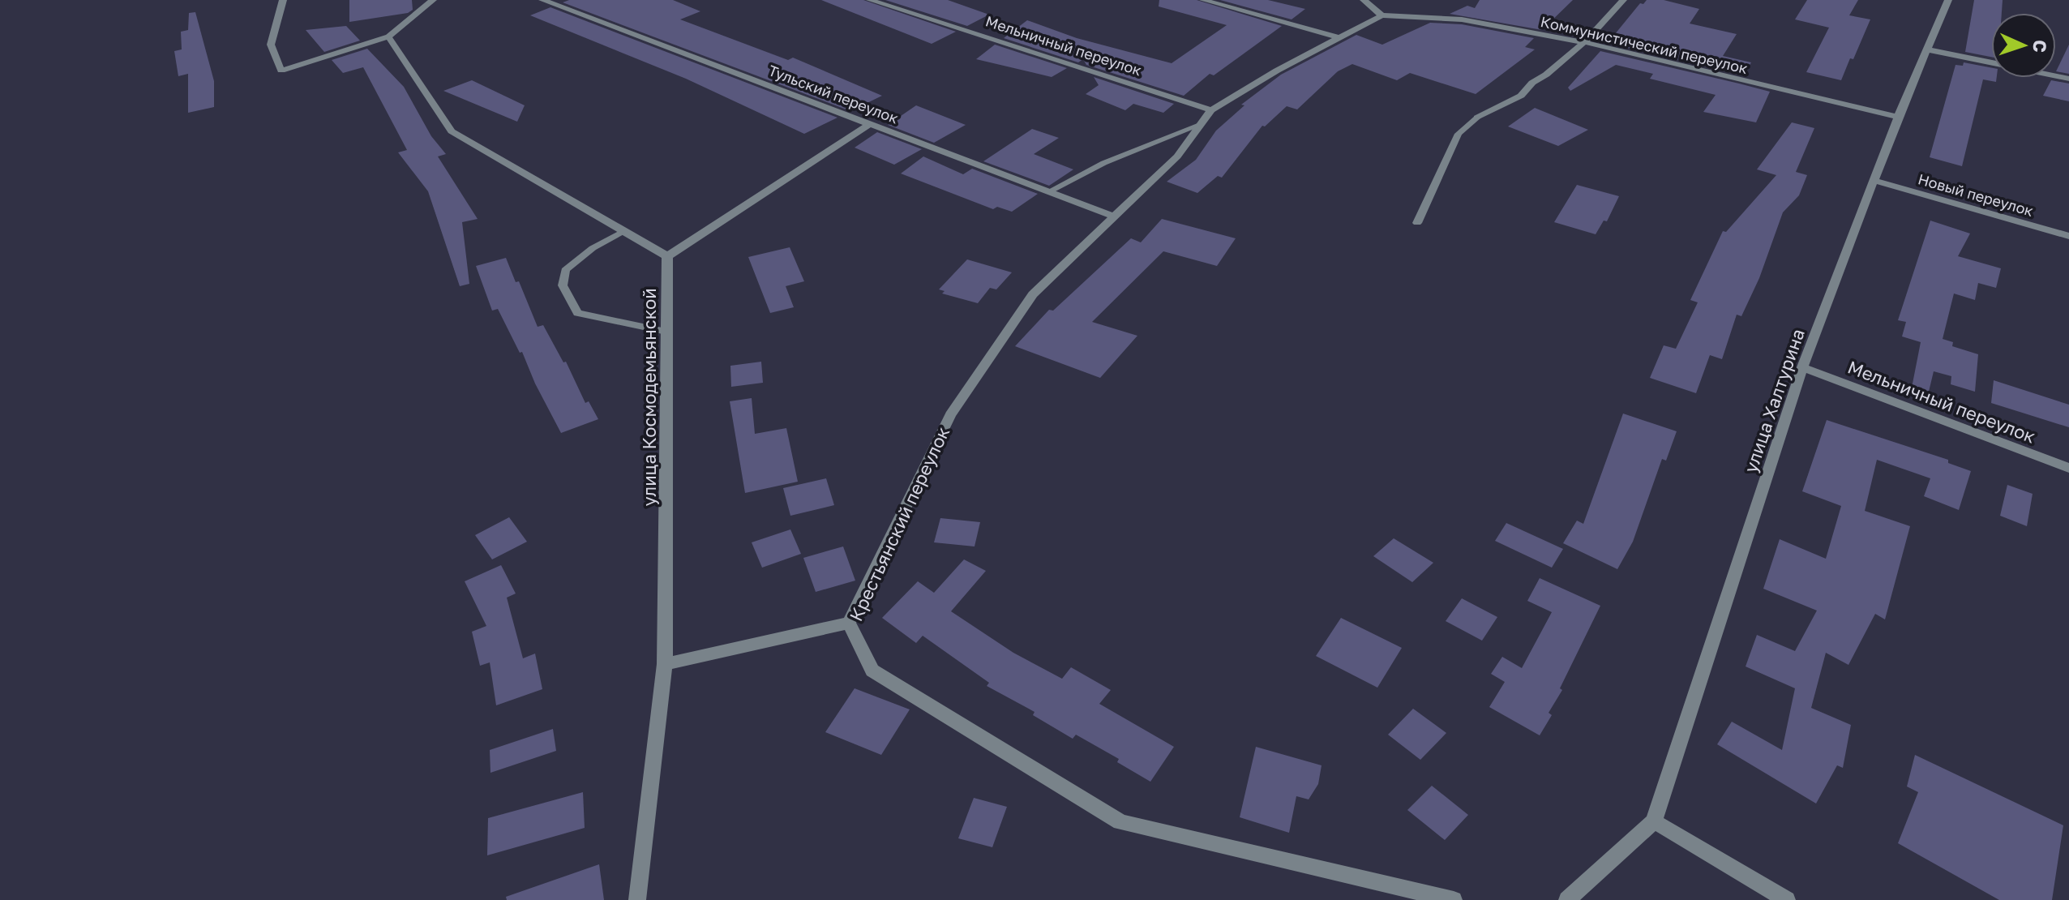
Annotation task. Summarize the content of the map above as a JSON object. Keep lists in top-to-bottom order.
{
  "streets": {
    "street": [
      "Коммунистический переулок",
      "Мельничный переулок",
      "Тульский переулок",
      "Новый переулок",
      "улица Космодемьянской",
      "улица Халтурина",
      "Крестьянский переулок"
    ]
  },
  "crossings": [
    ["Коммунистический переулок", "улица Халтурина"],
    ["Коммунистический переулок", "Крестьянский переулок"],
    ["Мельничный переулок", "улица Халтурина"],
    ["Мельничный переулок", "Крестьянский переулок"],
    ["Тульский переулок", "Крестьянский переулок"],
    ["Новый переулок", "улица Халтурина"]
  ],
  "north": "right"
}
